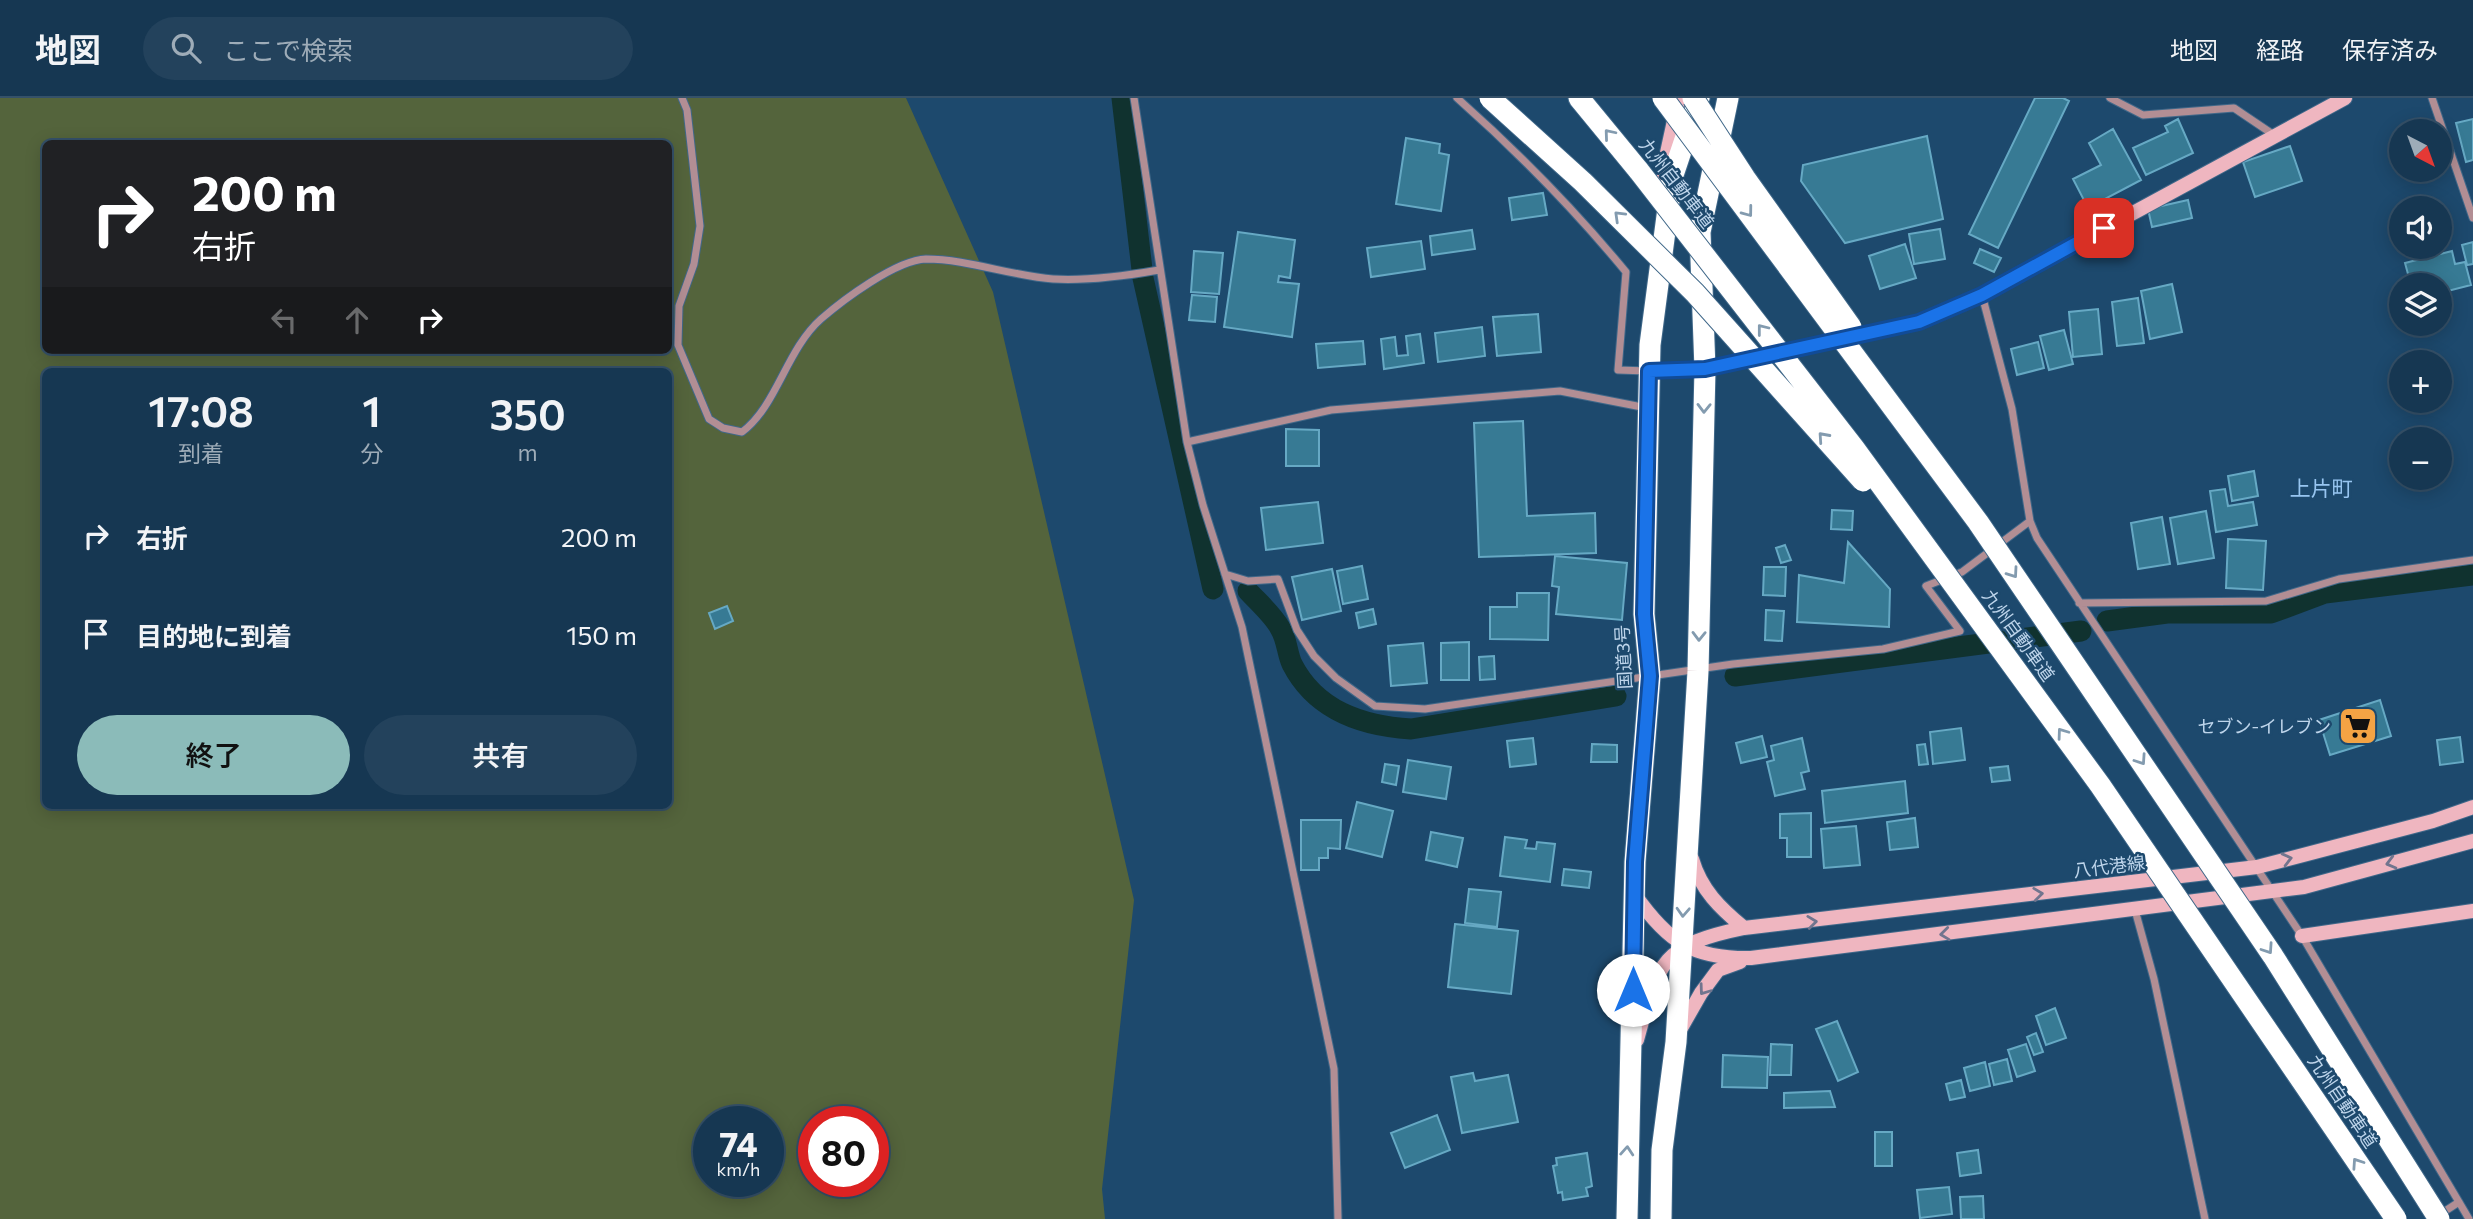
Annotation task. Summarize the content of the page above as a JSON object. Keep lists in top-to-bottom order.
{
  "streets": {
    "highway": ["九州自動車道", "国道3号"],
    "main road": ["八代港線"]
  },
  "crossings": [
    ["国道3号", "八代港線"]
  ],
  "districts": ["上片町"],
  "places": {
    "supermarket": ["セブン-イレブン"]
  },
  "north": "bottom right",
  "page": {
    "header": "地図",
    "search": "ここで検索",
    "nav": ["地図", "経路", "保存済み"],
    "map_buttons": ["+", "−"],
    "turn": ["200 m", "右折"],
    "eta": [
      "17:08",
      "到着",
      "1",
      "分",
      "350",
      "m"
    ],
    "list": [
      {
        "name": "右折",
        "value": "200 m"
      },
      {
        "name": "目的地に到着",
        "value": "150 m"
      }
    ],
    "buttons": ["終了", "共有"],
    "speed": "74 km/h",
    "limit": "80"
  }
}
